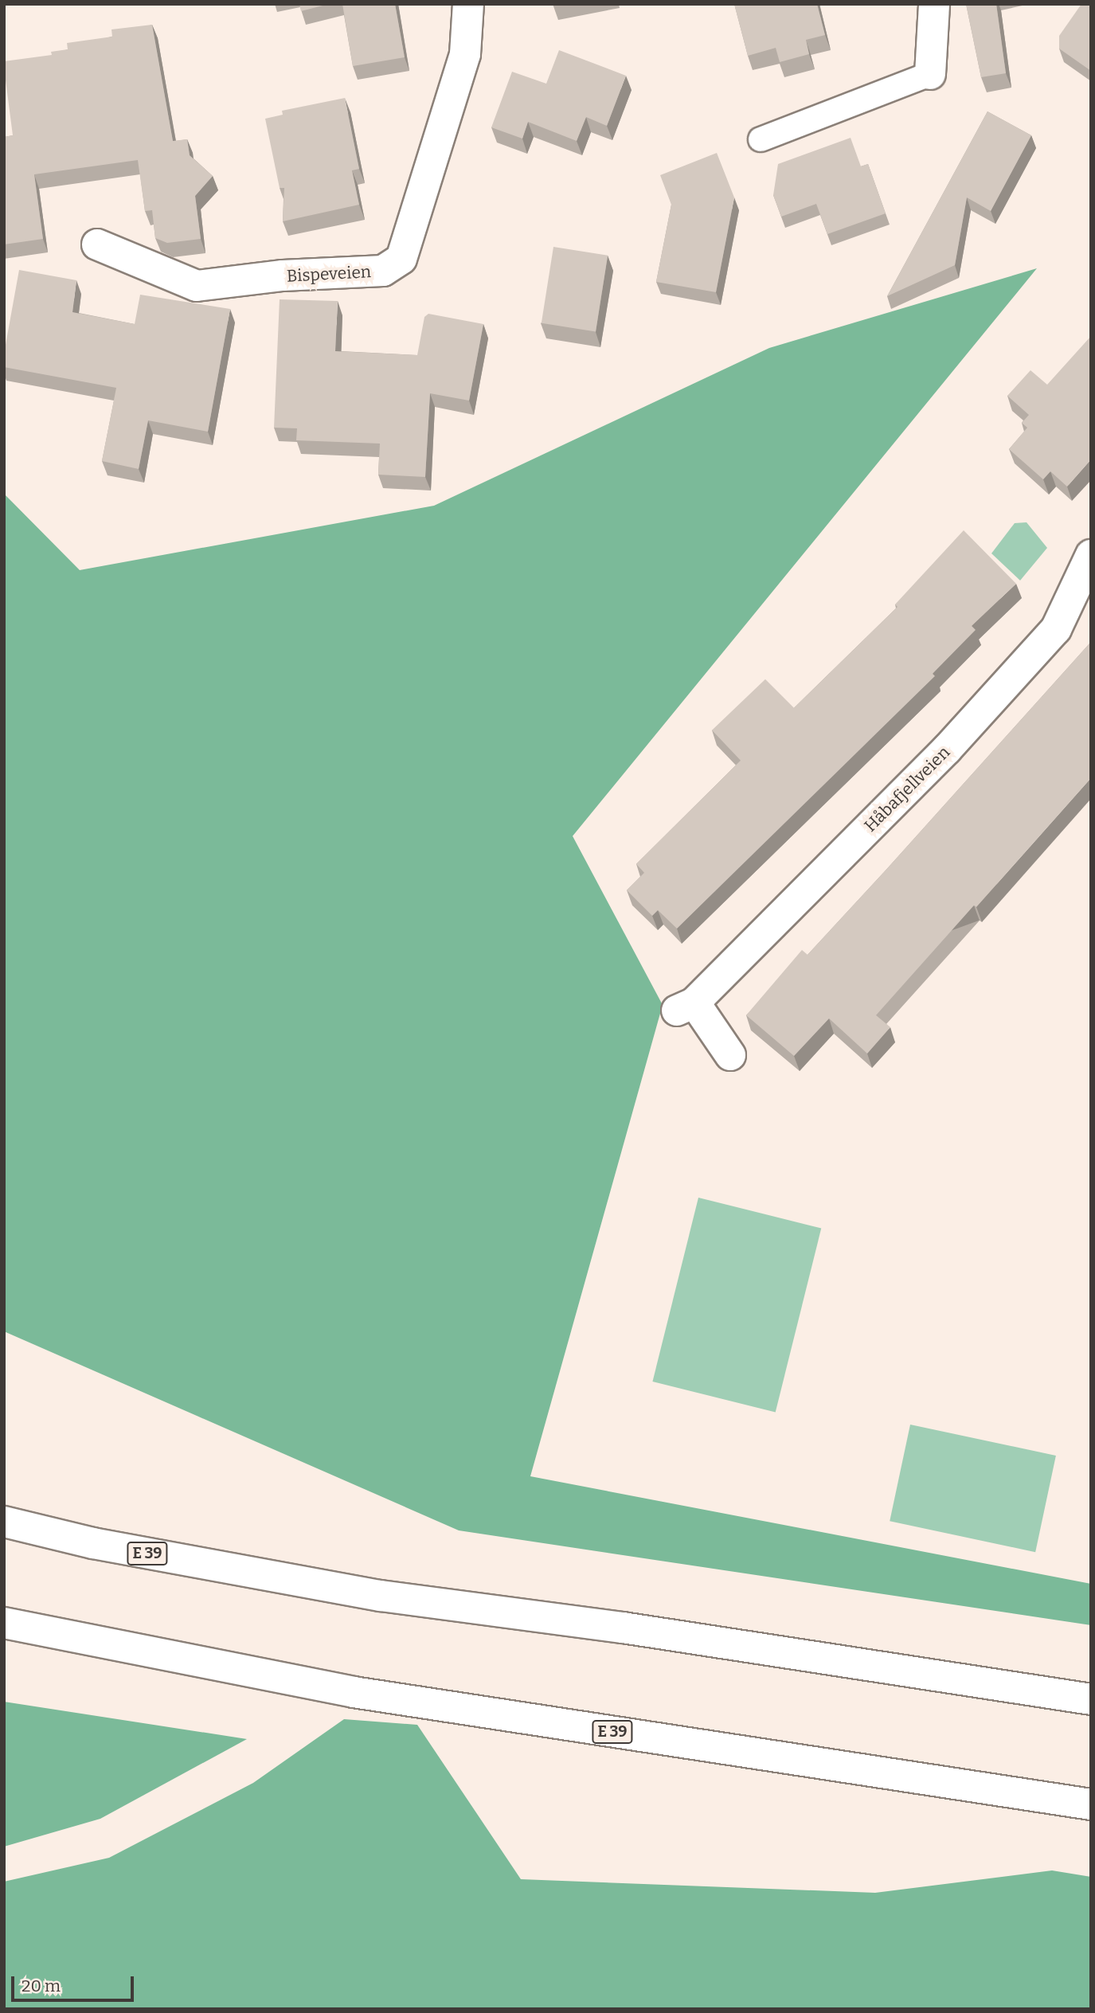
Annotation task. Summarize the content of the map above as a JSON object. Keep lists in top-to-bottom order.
{
  "streets": {
    "main road": ["Bispeveien", "Håbafjellveien", "E 39"]
  },
  "scale_bar": "20 m"
}
